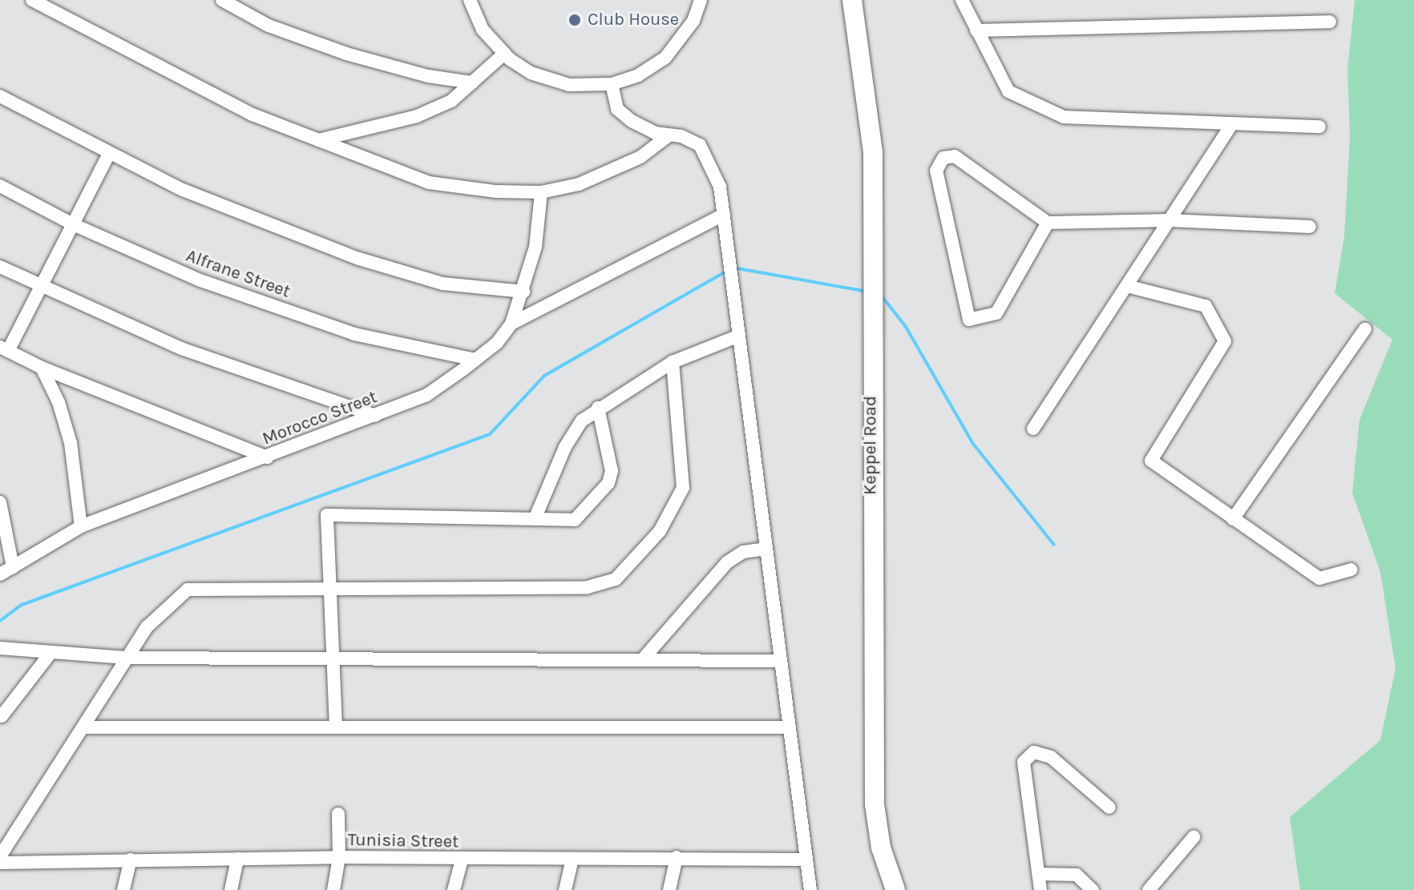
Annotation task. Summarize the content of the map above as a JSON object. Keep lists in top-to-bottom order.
{
  "streets": {
    "street": [
      "Alfrane Street",
      "Morocco Street",
      "Keppel Road",
      "Tunisia Street"
    ]
  },
  "crossings": [
    ["Alfrane Street", "Morocco Street"]
  ],
  "places": ["Club House"]
}
